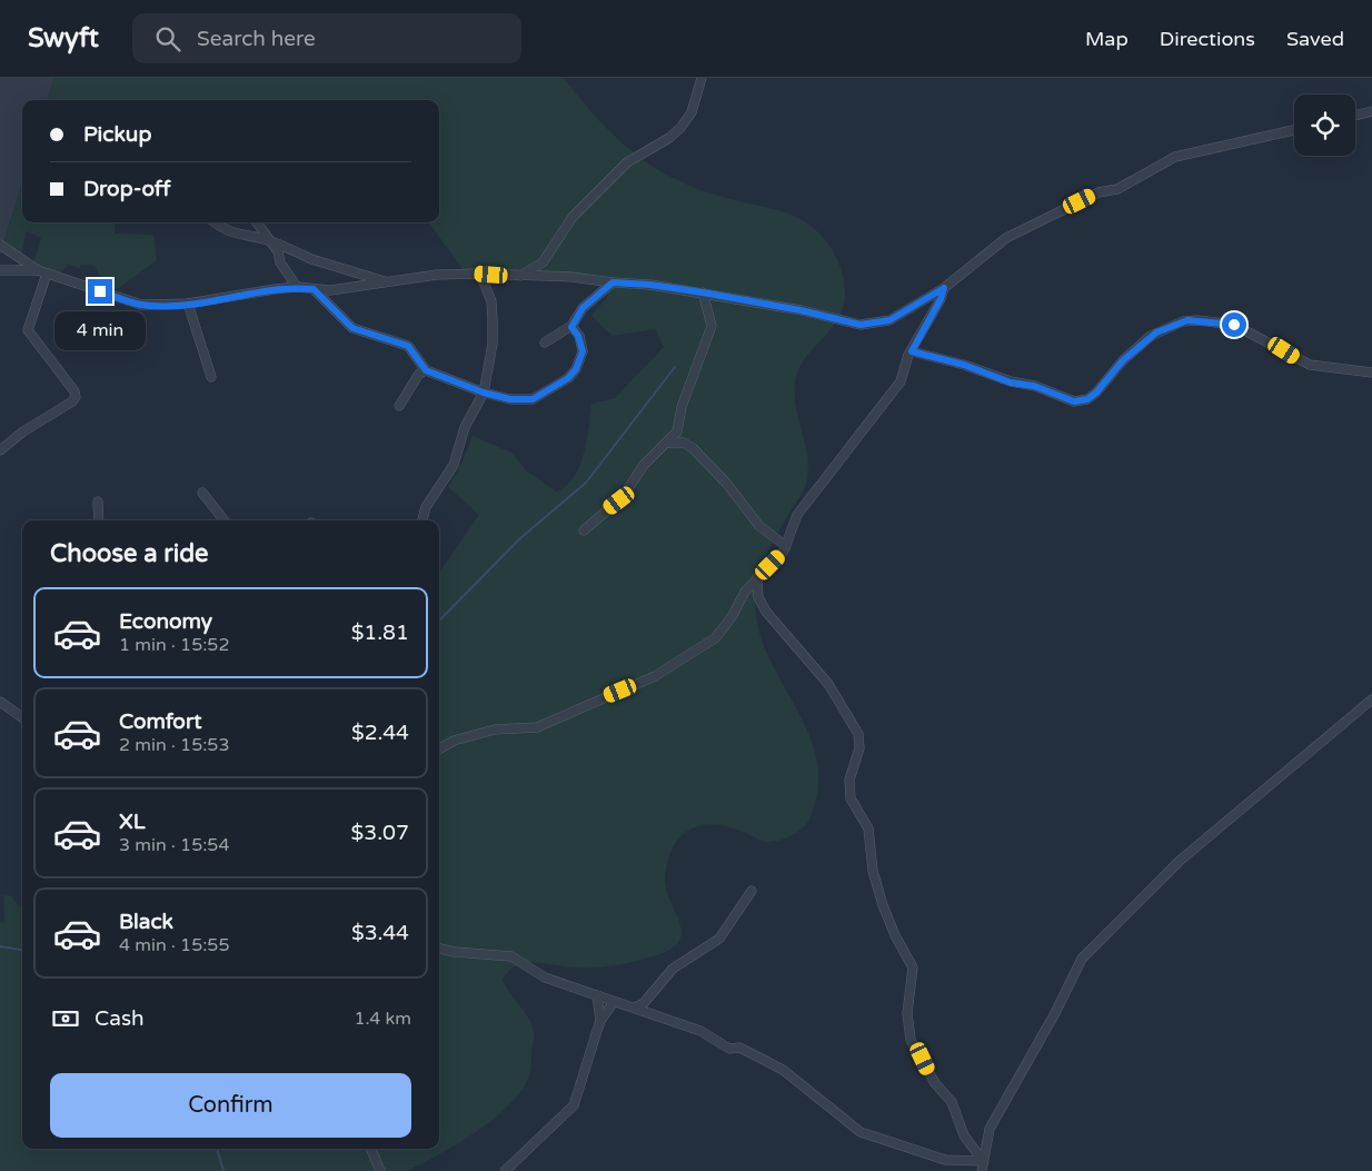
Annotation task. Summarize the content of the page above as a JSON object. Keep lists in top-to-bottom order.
{
  "page": {
    "header": "Swyft",
    "search": "Search here",
    "nav": ["Map", "Directions", "Saved"],
    "banner": ["Pickup", "Drop-off"],
    "bubble": "4 min",
    "heading": "Choose a ride",
    "list": [
      {
        "name": "Economy",
        "note": "1 min · 15:52",
        "value": "$1.81"
      },
      {
        "name": "Comfort",
        "note": "2 min · 15:53",
        "value": "$2.44"
      },
      {
        "name": "XL",
        "note": "3 min · 15:54",
        "value": "$3.07"
      },
      {
        "name": "Black",
        "note": "4 min · 15:55",
        "value": "$3.44"
      }
    ],
    "pay": ["Cash", "1.4 km"],
    "buttons": "Confirm"
  }
}
